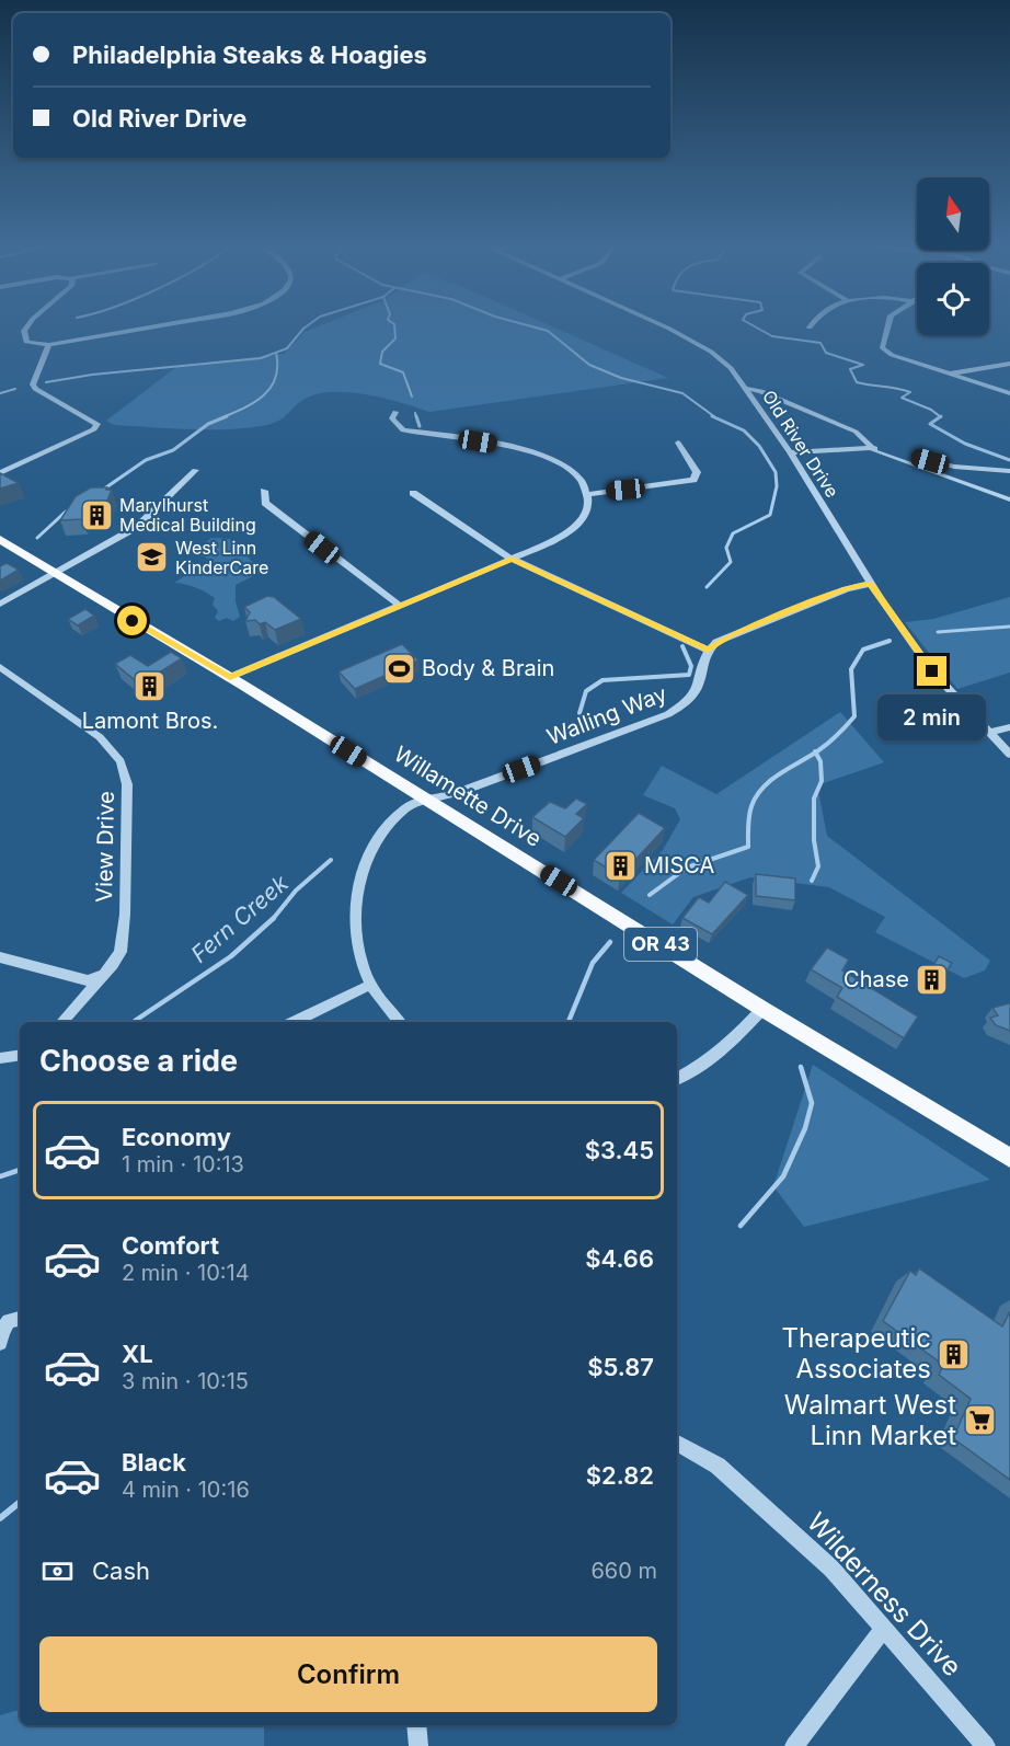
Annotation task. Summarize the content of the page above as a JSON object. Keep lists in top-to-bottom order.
{
  "streets": {
    "main road": ["Willamette Drive", "OR 43"],
    "street": [
      "Old River Drive",
      "Walling Way",
      "View Drive",
      "Wilderness Drive"
    ]
  },
  "crossings": [
    ["Walling Way", "Willamette Drive"]
  ],
  "water": ["Fern Creek"],
  "places": {
    "building": [
      "Marylhurst Medical Building",
      "Lamont Bros.",
      "MISCA",
      "Chase",
      "Therapeutic Associates"
    ],
    "school or university": ["West Linn KinderCare"],
    "sports": ["Body & Brain"],
    "supermarket": ["Walmart West Linn Market"]
  },
  "north": "top",
  "page": {
    "banner": ["Philadelphia Steaks & Hoagies", "Old River Drive"],
    "bubble": "2 min",
    "heading": "Choose a ride",
    "list": [
      {
        "name": "Economy",
        "note": "1 min · 10:13",
        "value": "$3.45"
      },
      {
        "name": "Comfort",
        "note": "2 min · 10:14",
        "value": "$4.66"
      },
      {
        "name": "XL",
        "note": "3 min · 10:15",
        "value": "$5.87"
      },
      {
        "name": "Black",
        "note": "4 min · 10:16",
        "value": "$2.82"
      }
    ],
    "pay": ["Cash", "660 m"],
    "buttons": "Confirm"
  }
}
